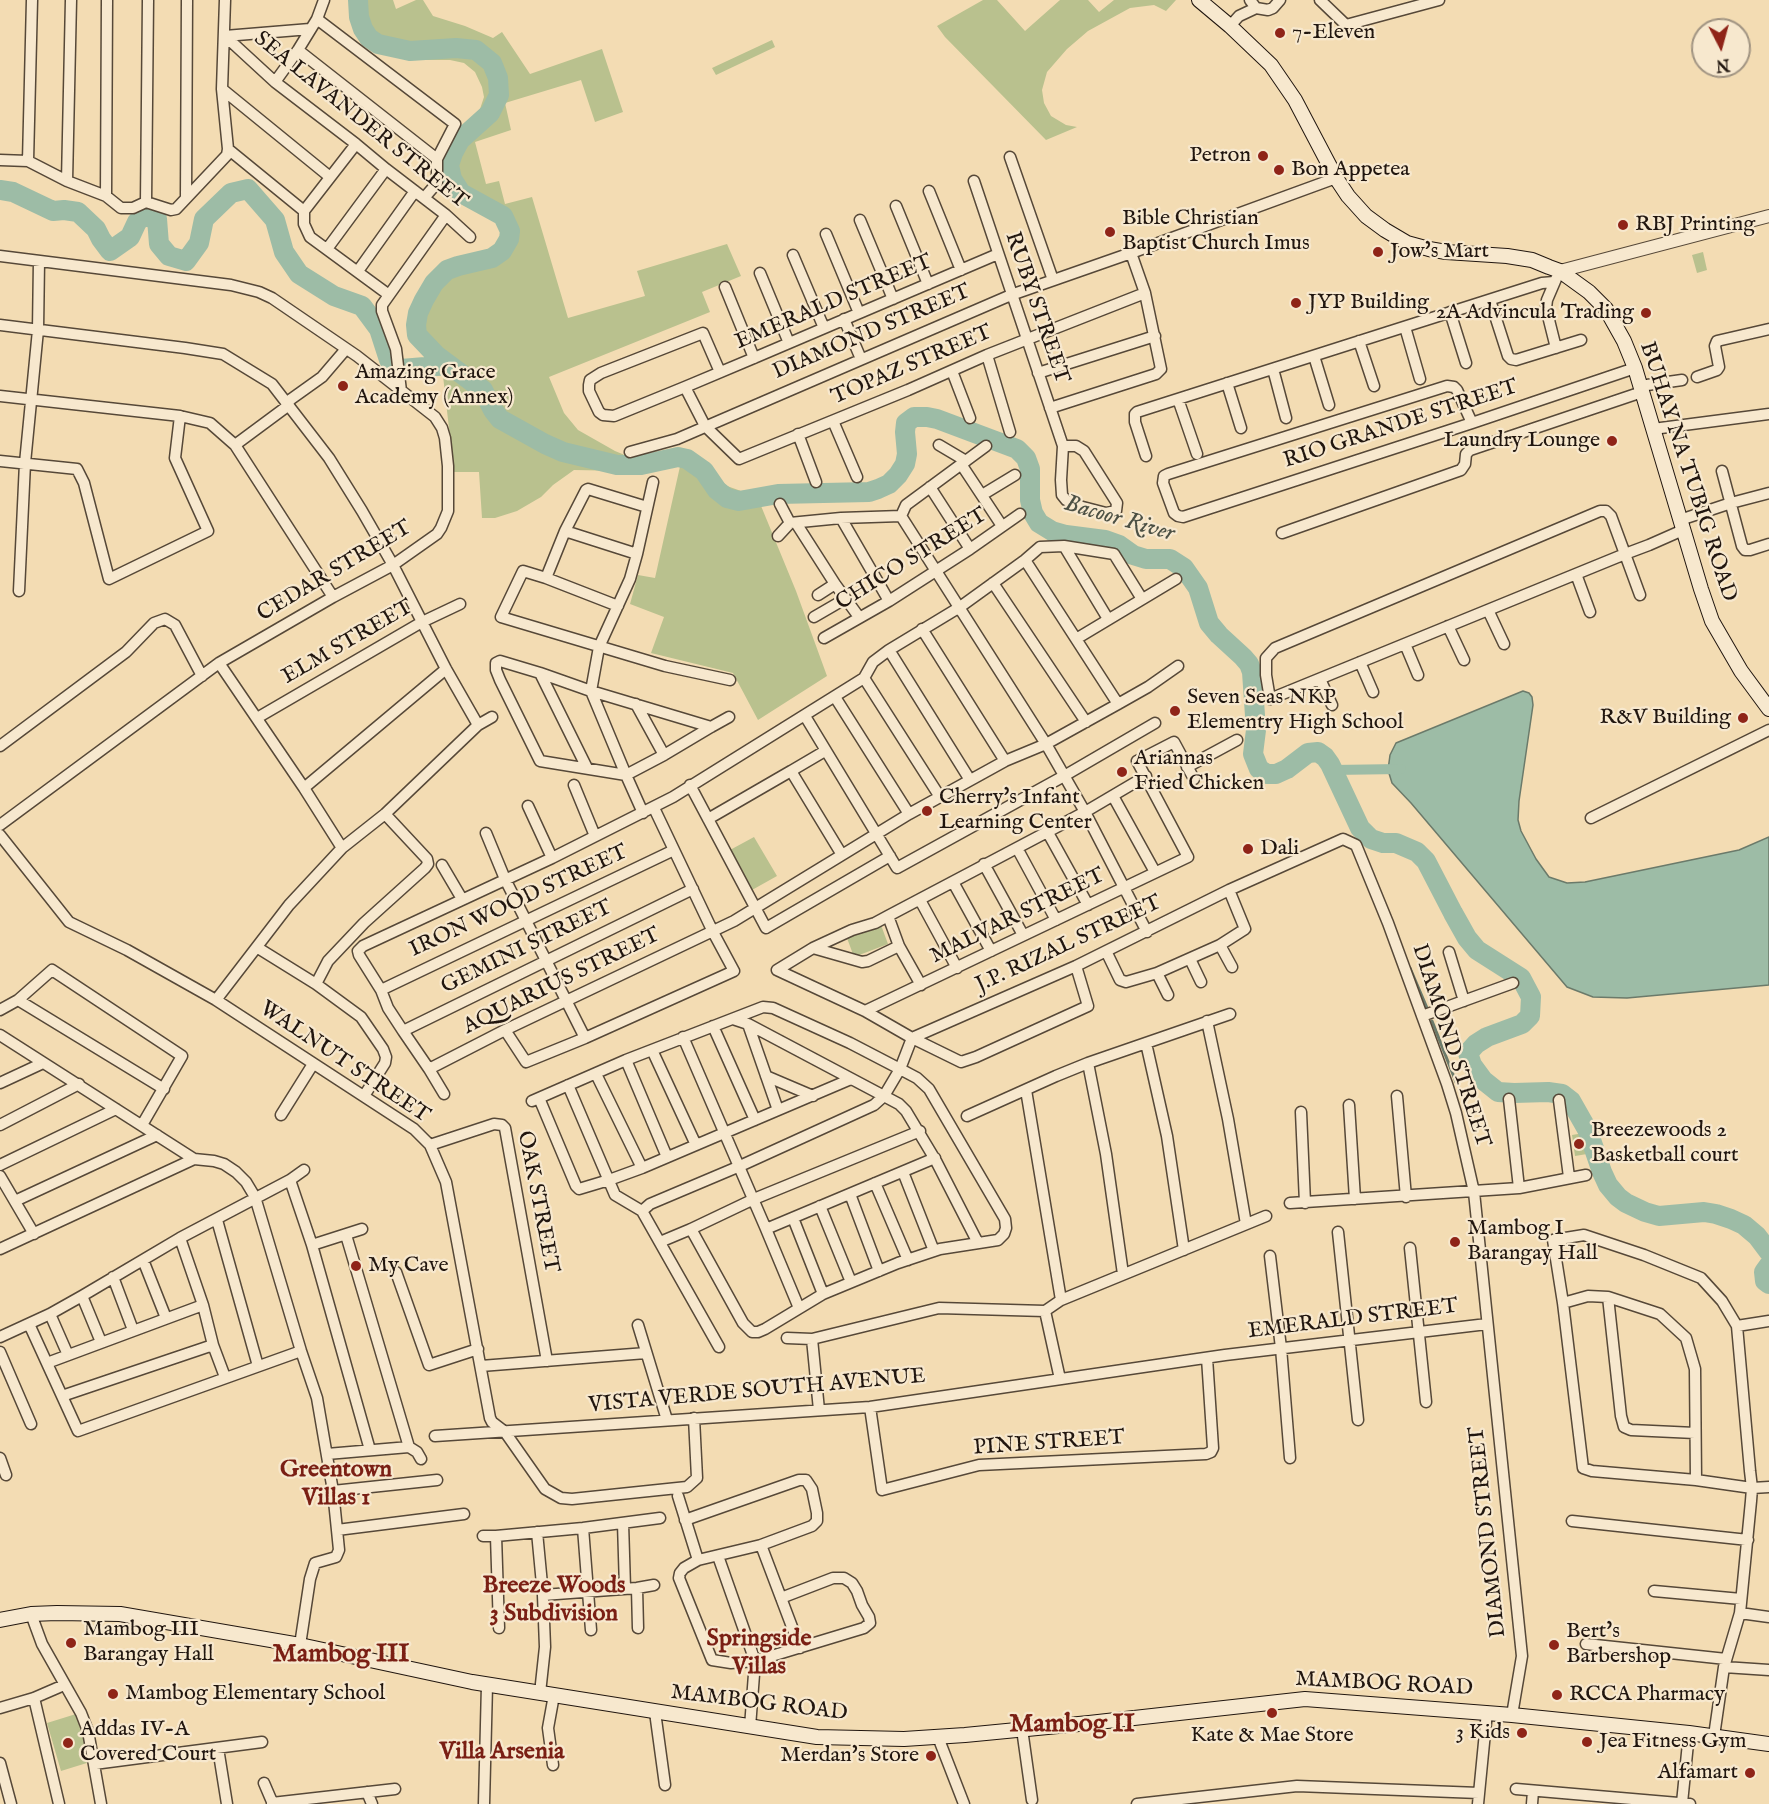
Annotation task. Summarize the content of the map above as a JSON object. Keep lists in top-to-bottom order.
{
  "streets": {
    "main road": ["BUHAY NA TUBIG ROAD", "MAMBOG ROAD"],
    "street": [
      "SEA LAVANDER STREET",
      "EMERALD STREET",
      "RUBY STREET",
      "DIAMOND STREET",
      "TOPAZ STREET",
      "RIO GRANDE STREET",
      "CHICO STREET",
      "CEDAR STREET",
      "ELM STREET",
      "IRON WOOD STREET",
      "MALVAR STREET",
      "J.P. RIZAL STREET",
      "GEMINI STREET",
      "AQUARIUS STREET",
      "WALNUT STREET",
      "OAK STREET",
      "VISTA VERDE SOUTH AVENUE",
      "PINE STREET"
    ]
  },
  "crossings": [
    ["EMERALD STREET", "RUBY STREET"],
    ["EMERALD STREET", "DIAMOND STREET"],
    ["EMERALD STREET", "VISTA VERDE SOUTH AVENUE"],
    ["RUBY STREET", "DIAMOND STREET"],
    ["RUBY STREET", "TOPAZ STREET"],
    ["DIAMOND STREET", "TOPAZ STREET"],
    ["DIAMOND STREET", "BUHAY NA TUBIG ROAD"],
    ["DIAMOND STREET", "J.P. RIZAL STREET"],
    ["DIAMOND STREET", "MAMBOG ROAD"],
    ["RIO GRANDE STREET", "BUHAY NA TUBIG ROAD"],
    ["WALNUT STREET", "OAK STREET"],
    ["WALNUT STREET", "VISTA VERDE SOUTH AVENUE"],
    ["VISTA VERDE SOUTH AVENUE", "PINE STREET"]
  ],
  "districts": [
    "Greentown Villas 1",
    "Breeze Woods 3 Subdivision",
    "Springside Villas",
    "Mambog III",
    "Mambog II",
    "Villa Arsenia"
  ],
  "water": ["Bacoor River"],
  "places": [
    "7-Eleven",
    "Petron",
    "Bon Appetea",
    "RBJ Printing",
    "Bible Christian Baptist Church Imus",
    "Jow's Mart",
    "JYP Building",
    "2A Advincula Trading",
    "Amazing Grace Academy (Annex)",
    "Laundry Lounge",
    "Seven Seas NKP Elementry High School",
    "R&V Building",
    "Ariannas Fried Chicken",
    "Cherry's Infant Learning Center",
    "Dali",
    "Breezewoods 2 Basketball court",
    "Mambog I Barangay Hall",
    "My Cave",
    "Mambog III Barangay Hall",
    "Bert's Barbershop",
    "Mambog Elementary School",
    "RCCA Pharmacy",
    "Kate & Mae Store",
    "3 Kids",
    "Jea Fitness Gym",
    "Addas IV-A Covered Court",
    "Merdan's Store",
    "Alfamart"
  ],
  "north": "bottom"
}
